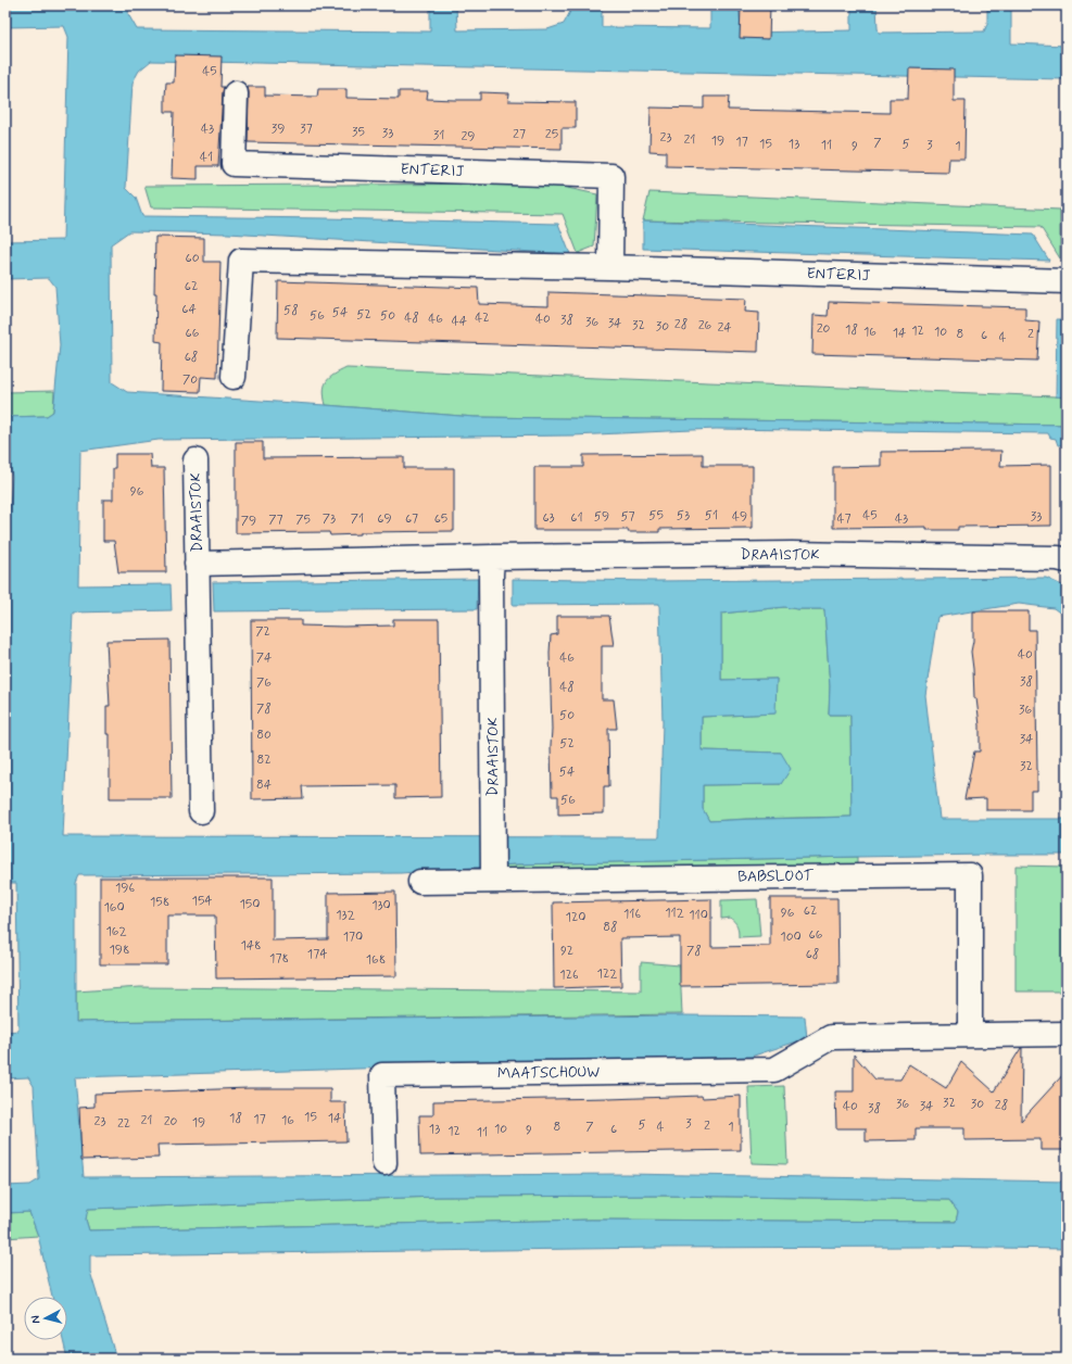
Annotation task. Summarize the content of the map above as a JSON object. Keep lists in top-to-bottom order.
{
  "streets": {
    "street": [
      "ENTERIJ",
      "DRAAISTOK",
      "BABSLOOT",
      "MAATSCHOUW"
    ]
  },
  "crossings": [
    ["DRAAISTOK", "BABSLOOT"],
    ["BABSLOOT", "MAATSCHOUW"]
  ],
  "house_numbers": [
    "45",
    "43",
    "39",
    "37",
    "35",
    "33",
    "27",
    "25",
    "31",
    "29",
    "23",
    "21",
    "19",
    "17",
    "7",
    "15",
    "13",
    "5",
    "11",
    "3",
    "9",
    "1",
    "41",
    "60",
    "62",
    "64",
    "58",
    "54",
    "52",
    "56",
    "50",
    "48",
    "42",
    "46",
    "40",
    "38",
    "44",
    "36",
    "34",
    "28",
    "32",
    "26",
    "30",
    "24",
    "20",
    "18",
    "12",
    "16",
    "10",
    "66",
    "14",
    "8",
    "2",
    "6",
    "4",
    "68",
    "70",
    "96",
    "55",
    "53",
    "51",
    "45",
    "59",
    "57",
    "49",
    "33",
    "63",
    "61",
    "73",
    "71",
    "69",
    "67",
    "65",
    "47",
    "43",
    "77",
    "75",
    "79",
    "72",
    "40",
    "74",
    "46",
    "38",
    "76",
    "48",
    "78",
    "36",
    "50",
    "80",
    "34",
    "52",
    "82",
    "32",
    "54",
    "84",
    "56",
    "196",
    "154",
    "158",
    "150",
    "130",
    "160",
    "62",
    "112",
    "96",
    "116",
    "132",
    "110",
    "120",
    "88",
    "162",
    "66",
    "170",
    "100",
    "148",
    "198",
    "92",
    "78",
    "174",
    "68",
    "178",
    "168",
    "122",
    "126",
    "32",
    "36",
    "30",
    "28",
    "40",
    "34",
    "38",
    "15",
    "18",
    "14",
    "17",
    "21",
    "16",
    "23",
    "20",
    "19",
    "22",
    "3",
    "5",
    "2",
    "8",
    "7",
    "4",
    "1",
    "13",
    "10",
    "6",
    "9",
    "12",
    "11"
  ],
  "north": "left"
}
